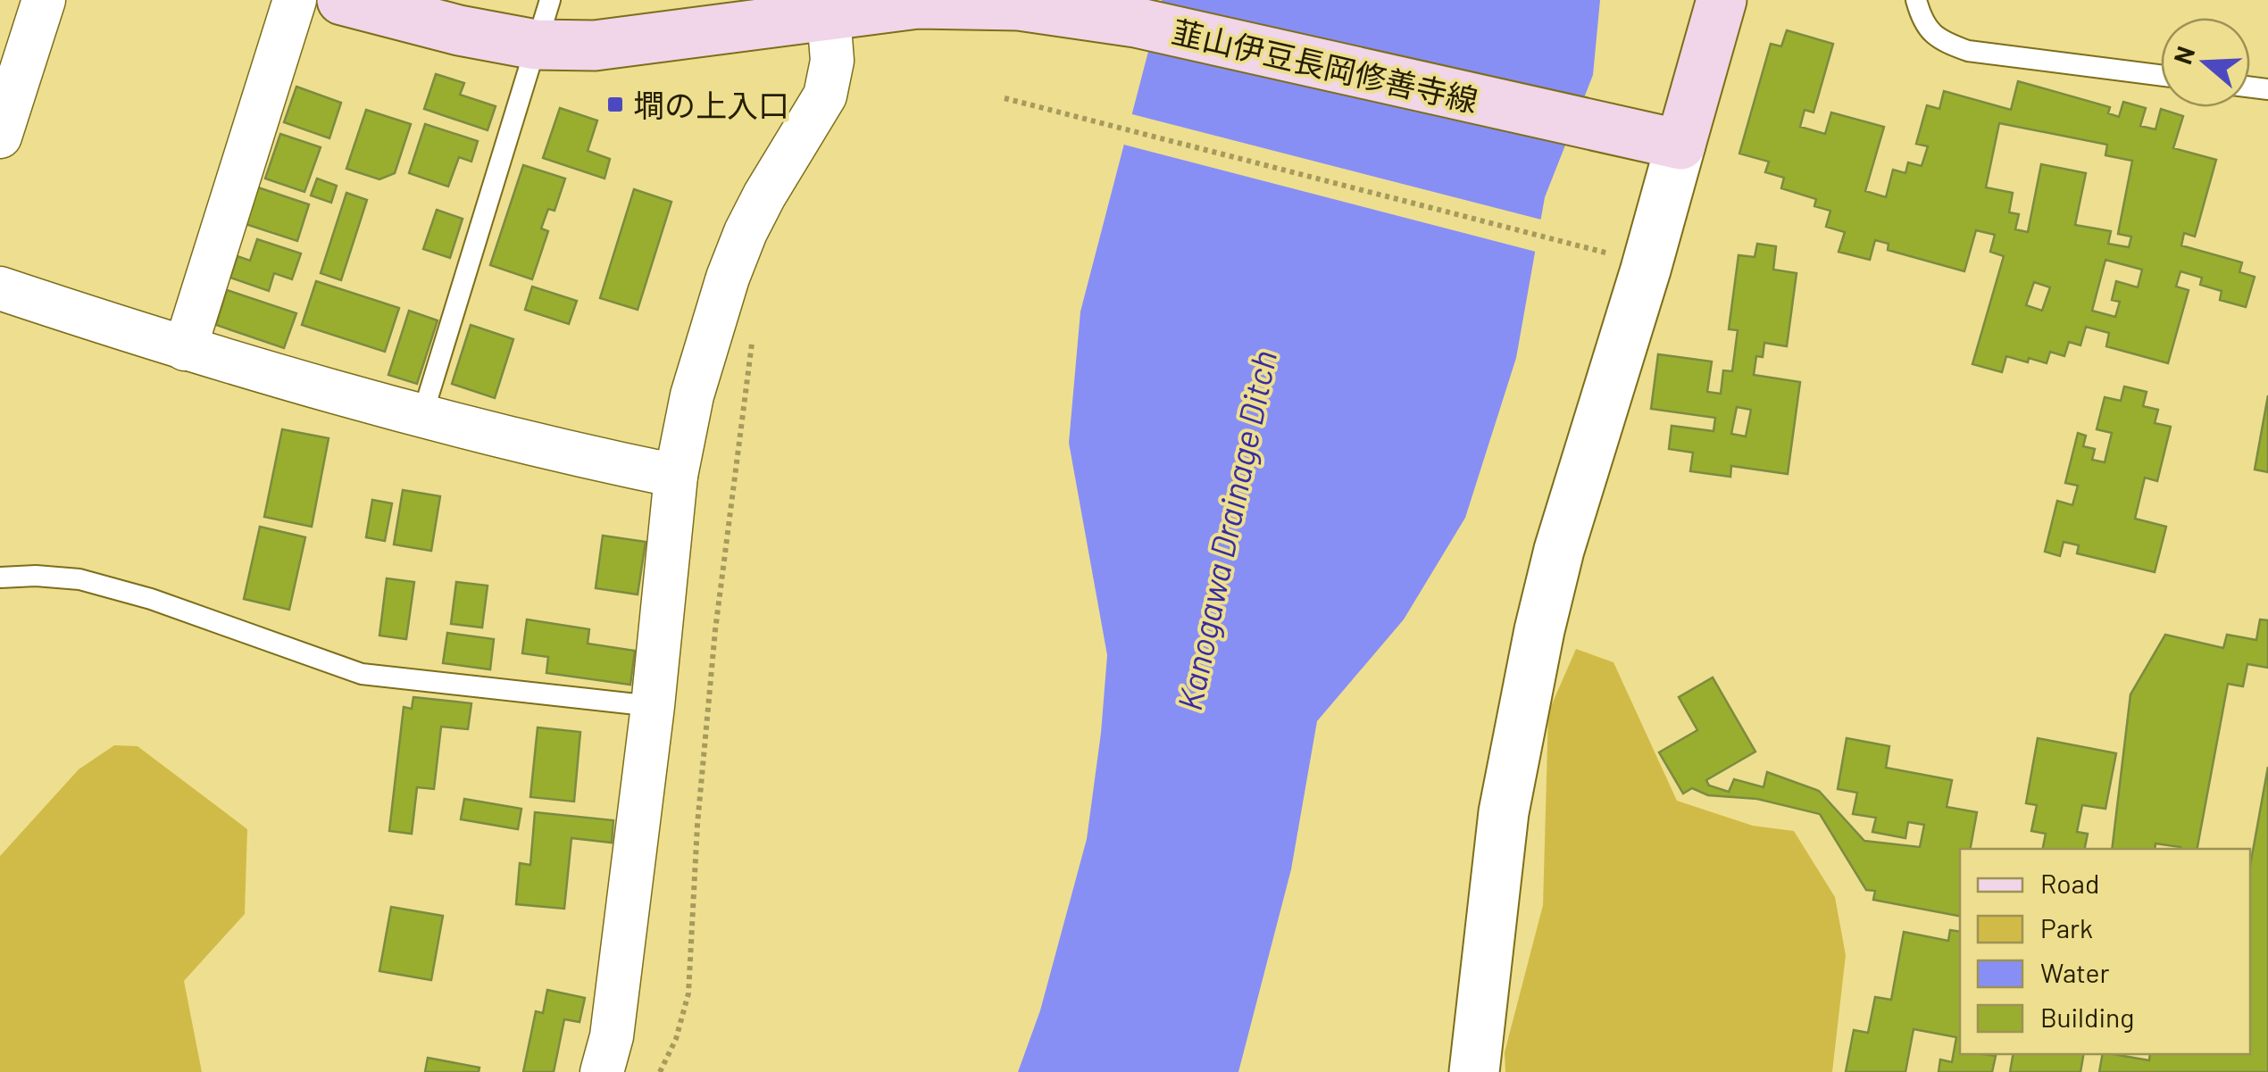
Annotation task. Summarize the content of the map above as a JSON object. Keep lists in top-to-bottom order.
{
  "streets": {
    "main road": ["韮山伊豆長岡修善寺線"]
  },
  "water": ["Kanogawa Drainage Ditch"],
  "places": {
    "transit": ["墹の上入口"]
  },
  "legend": [
    "Road",
    "Park",
    "Water",
    "Building"
  ],
  "north": "left"
}
